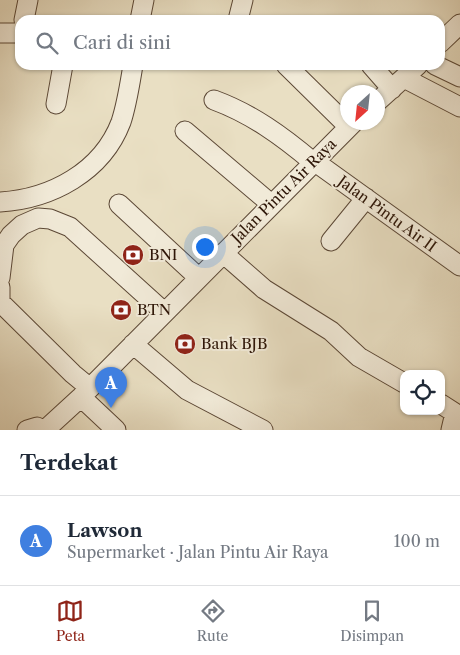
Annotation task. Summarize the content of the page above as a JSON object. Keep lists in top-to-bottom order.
{
  "streets": {
    "street": ["Jalan Pintu Air Raya", "Jalan Pintu Air II"]
  },
  "crossings": [
    ["Jalan Pintu Air Raya", "Jalan Pintu Air II"]
  ],
  "places": {
    "bank": ["BNI", "BTN", "Bank BJB"]
  },
  "north": "bottom left",
  "page": {
    "search": "Cari di sini",
    "pins": "A",
    "heading": "Terdekat",
    "list": [
      {
        "mark": "A",
        "name": "Lawson",
        "note": "Supermarket · Jalan Pintu Air Raya",
        "value": "100 m"
      }
    ],
    "nav": ["Peta", "Rute", "Disimpan"]
  }
}
